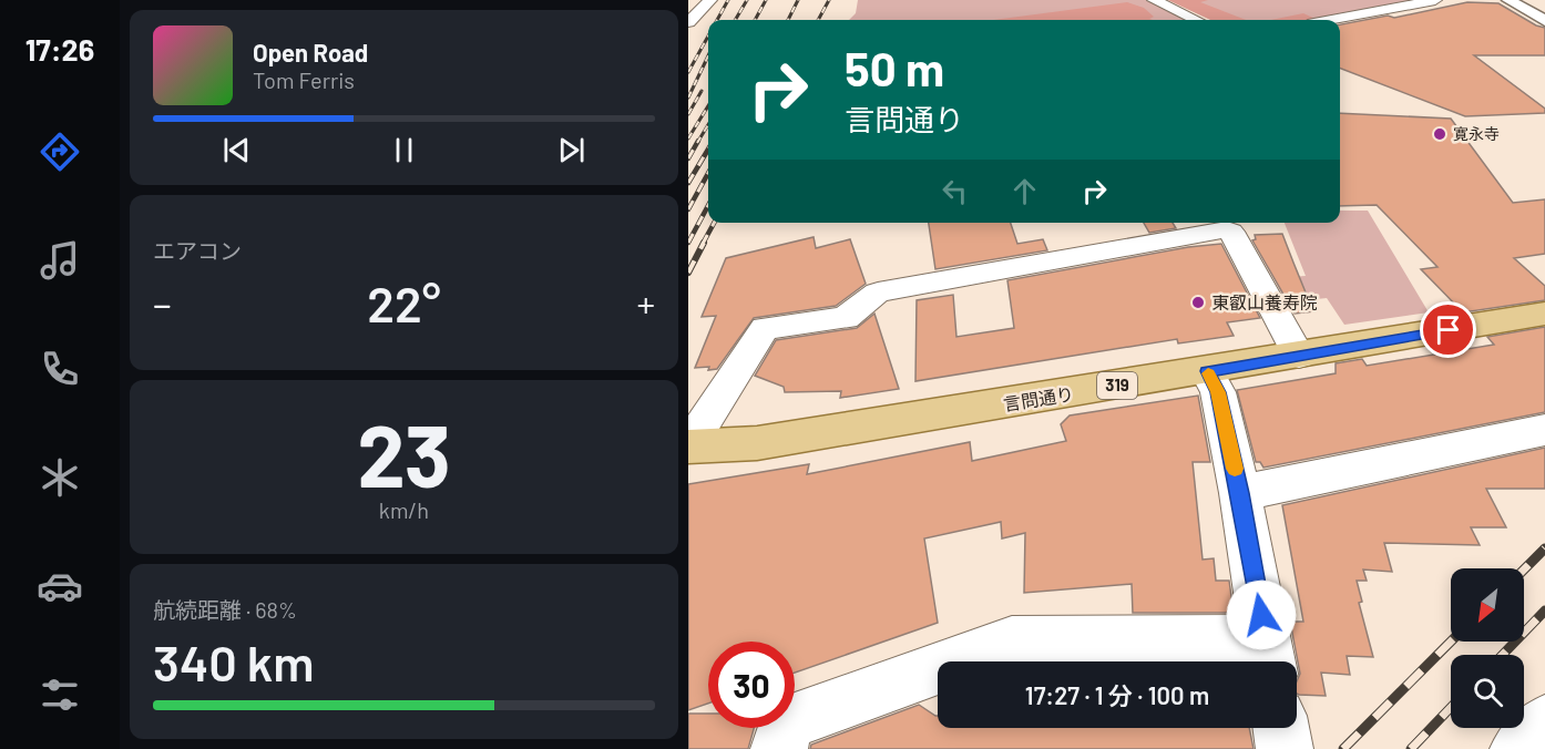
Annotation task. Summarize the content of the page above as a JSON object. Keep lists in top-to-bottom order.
{
  "streets": {
    "main road": ["319", "言問通り"]
  },
  "places": ["寛永寺", "東叡山養寿院"],
  "north": "bottom left",
  "page": {
    "tabs": "17:26",
    "turn": ["50 m", "言問通り"],
    "song": ["Open Road", "Tom Ferris"],
    "tile": [
      "エアコン",
      ["23", "km/h"],
      ["航続距離 · 68%", "340 km"]
    ],
    "heat": ["−", "22°", "+"],
    "limit": "30",
    "trip": "17:27 · 1 分 · 100 m"
  }
}
